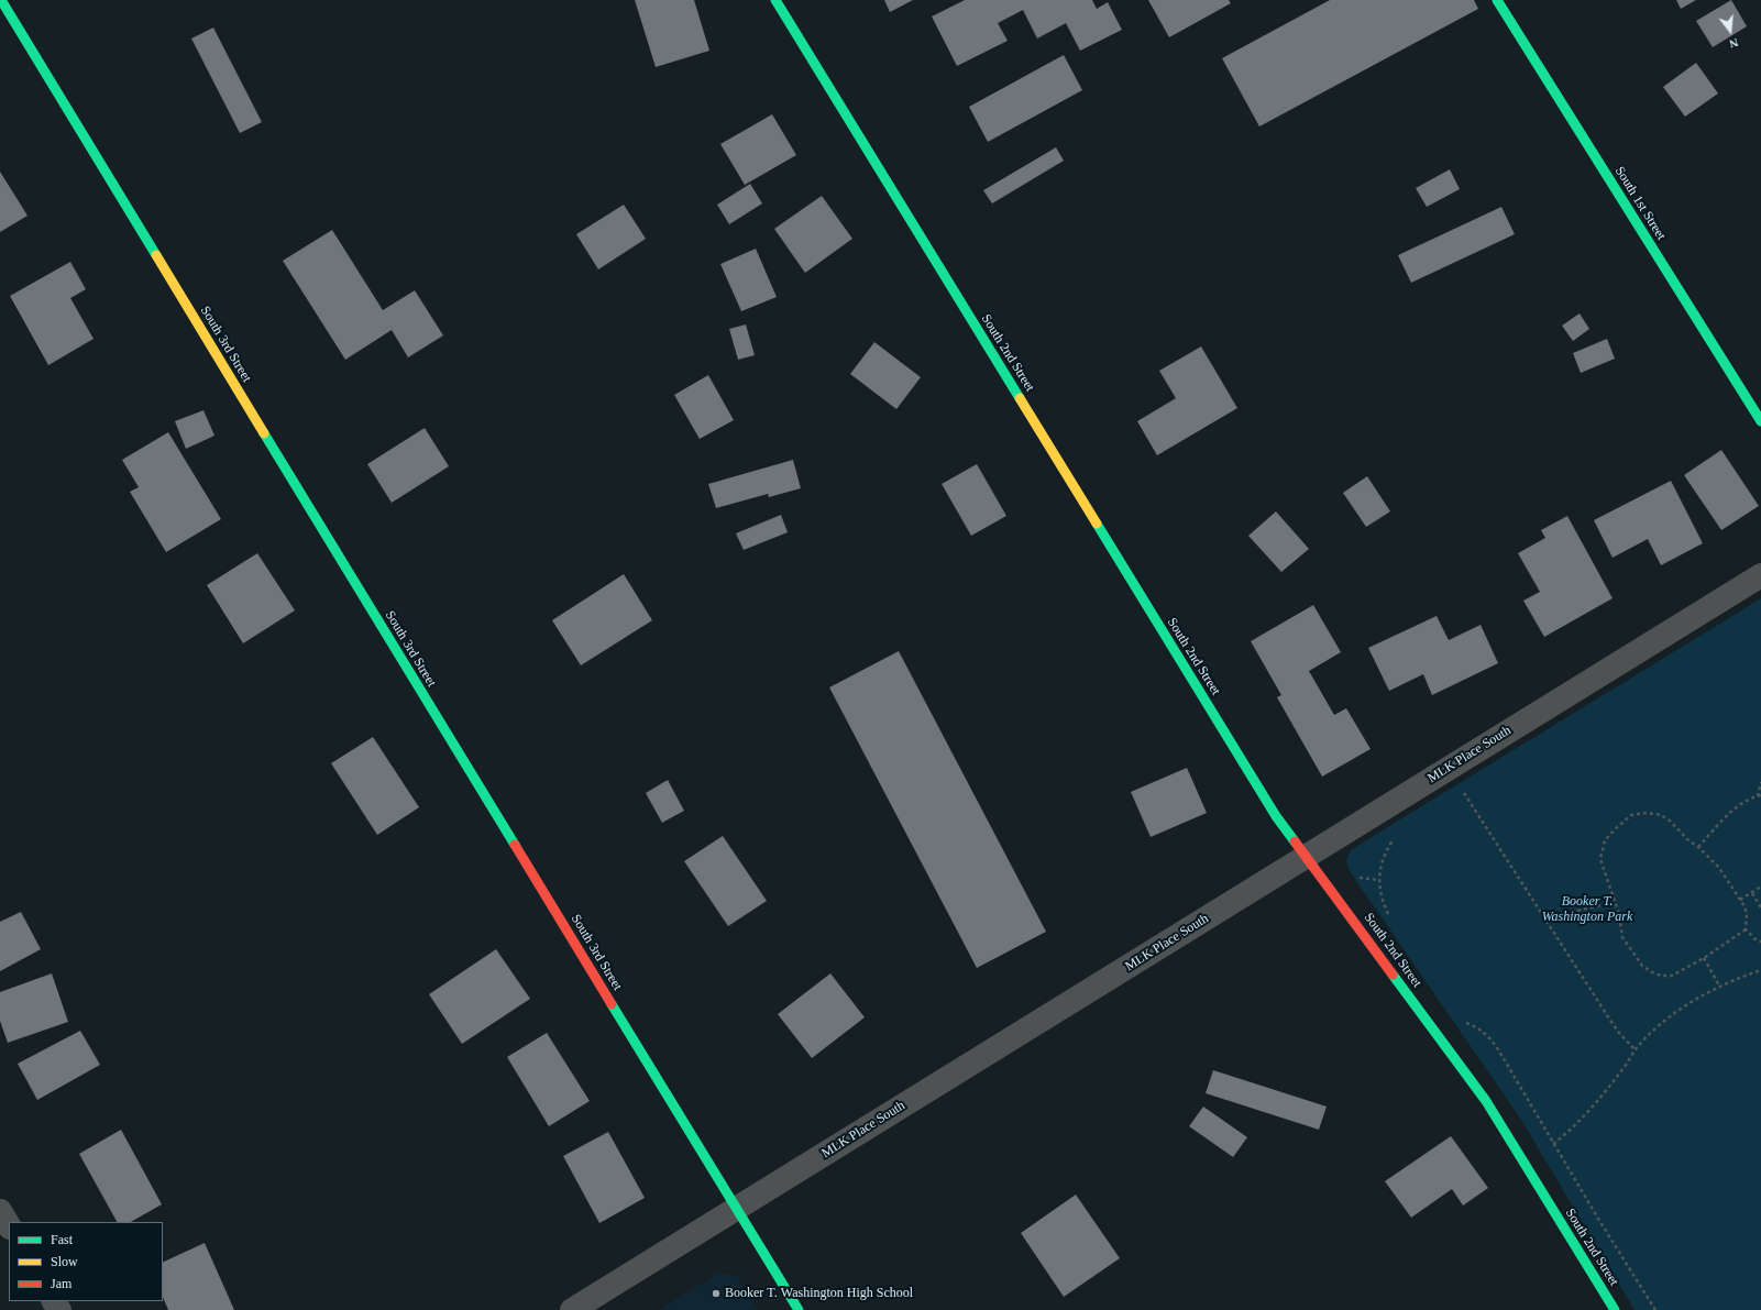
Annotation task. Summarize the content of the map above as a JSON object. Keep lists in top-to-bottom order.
{
  "streets": {
    "street": [
      "South 1st Street",
      "South 3rd Street",
      "South 2nd Street",
      "MLK Place South"
    ]
  },
  "crossings": [
    ["South 3rd Street", "MLK Place South"],
    ["South 2nd Street", "MLK Place South"]
  ],
  "parks": ["Booker T. Washington Park"],
  "places": ["Booker T. Washington High School"],
  "legend": ["Fast", "Slow", "Jam"],
  "north": "bottom"
}
